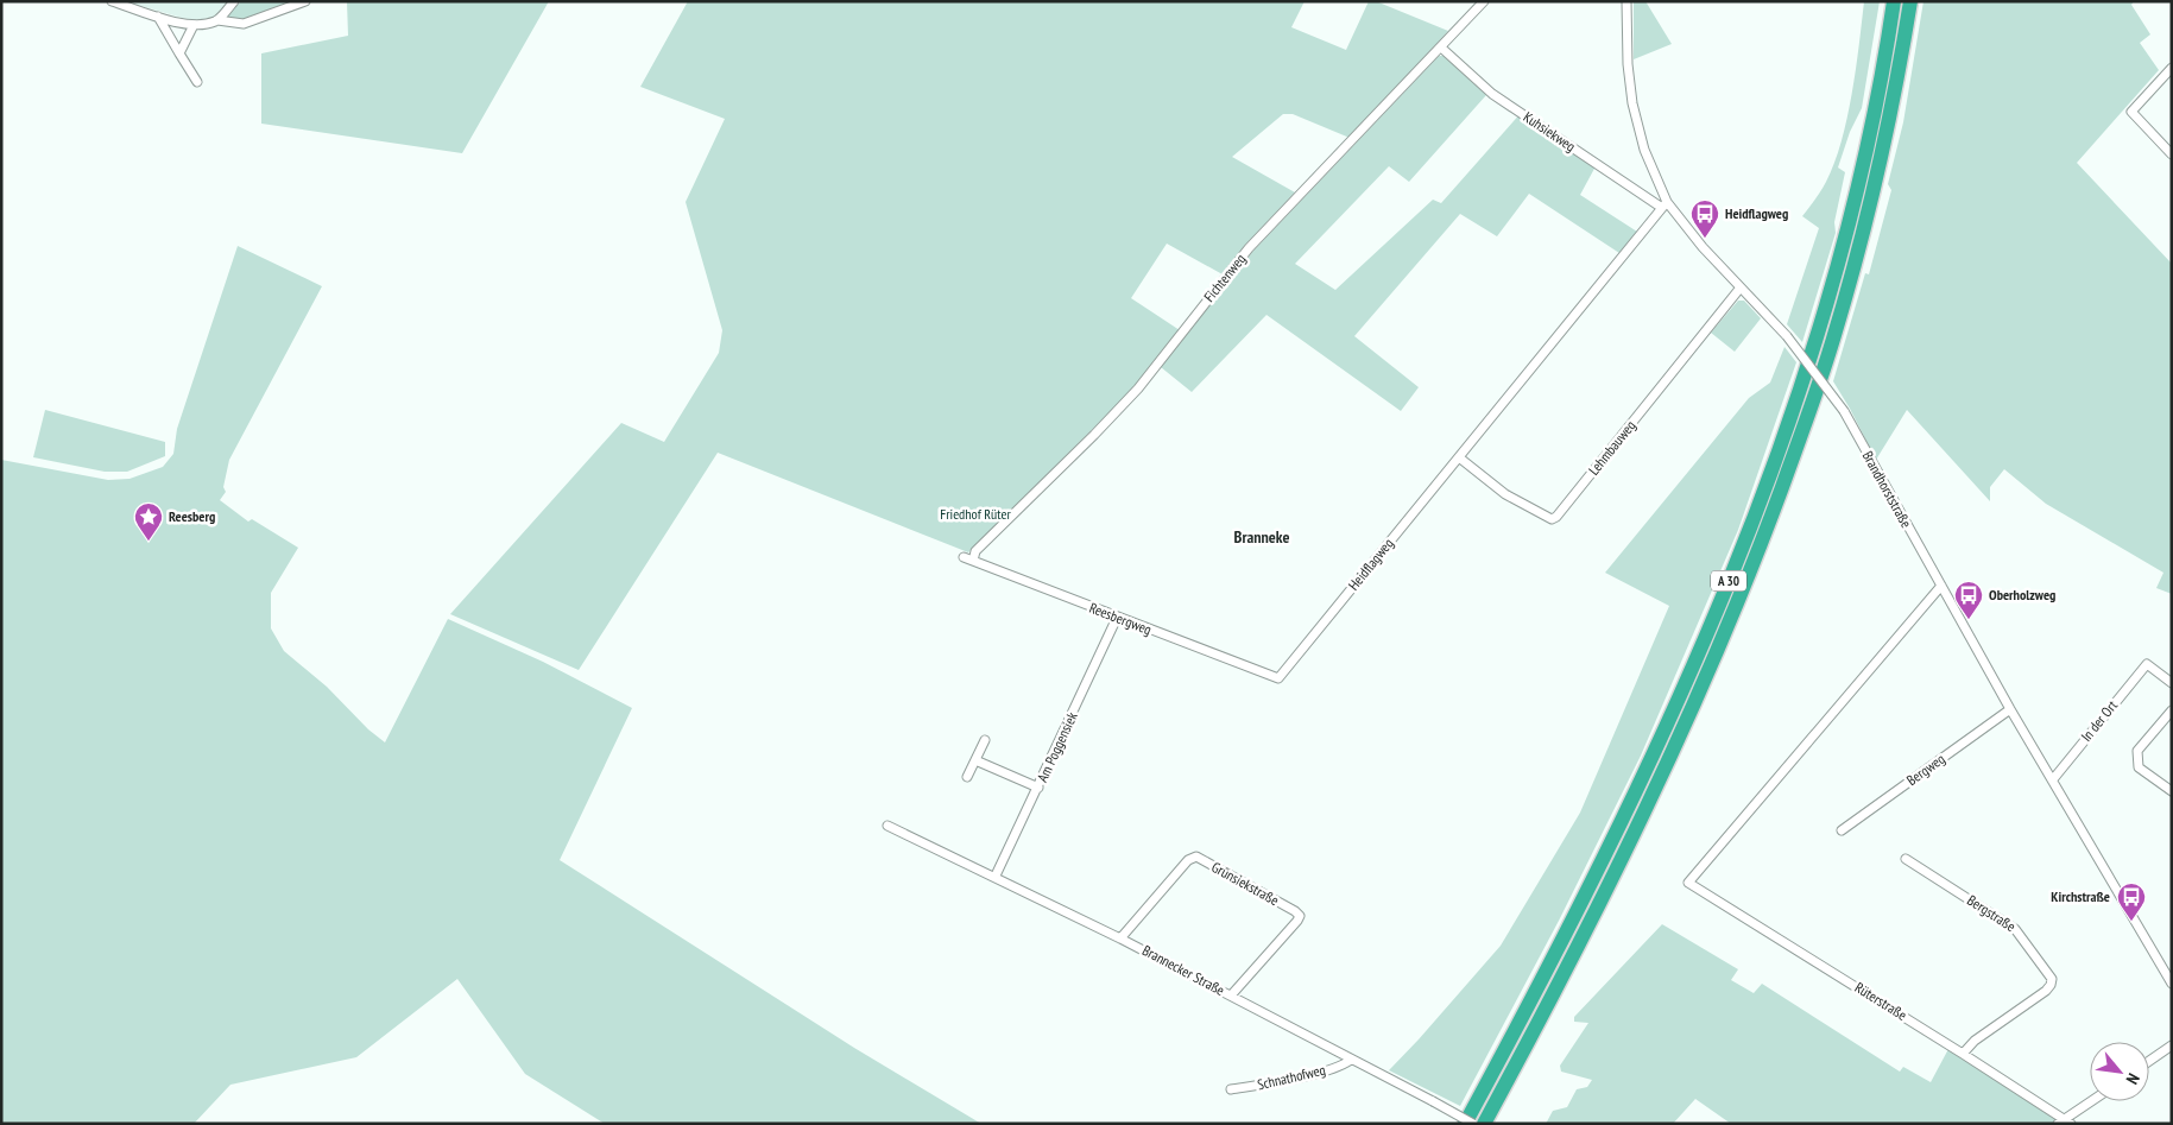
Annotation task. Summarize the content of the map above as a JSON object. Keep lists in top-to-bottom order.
{
  "streets": {
    "highway": ["A 30"],
    "street": [
      "Kuhsiekweg",
      "Fichtenweg",
      "Lehmbauweg",
      "Brandhorststraße",
      "Heidflagweg",
      "Reesbergweg",
      "In der Ort",
      "Am Poggensiek",
      "Bergweg",
      "Grünsiekstraße",
      "Bergstraße",
      "Brannecker Straße",
      "Rüterstraße",
      "Schnathofweg"
    ]
  },
  "crossings": [
    ["Kuhsiekweg", "Fichtenweg"],
    ["Kuhsiekweg", "Brandhorststraße"],
    ["Kuhsiekweg", "Heidflagweg"],
    ["Fichtenweg", "Reesbergweg"],
    ["Lehmbauweg", "Brandhorststraße"],
    ["Lehmbauweg", "Heidflagweg"],
    ["Brandhorststraße", "Heidflagweg"],
    ["Brandhorststraße", "In der Ort"],
    ["Brandhorststraße", "Bergweg"],
    ["Brandhorststraße", "Rüterstraße"],
    ["Heidflagweg", "Reesbergweg"],
    ["Reesbergweg", "Am Poggensiek"],
    ["Am Poggensiek", "Brannecker Straße"],
    ["Grünsiekstraße", "Brannecker Straße"],
    ["Bergstraße", "Rüterstraße"],
    ["Brannecker Straße", "Schnathofweg"]
  ],
  "districts": ["Branneke"],
  "parks": ["Friedhof Rüter"],
  "places": {
    "bus stop": ["Heidflagweg", "Oberholzweg", "Kirchstraße"],
    "place": ["Reesberg"]
  },
  "north": "bottom right"
}
